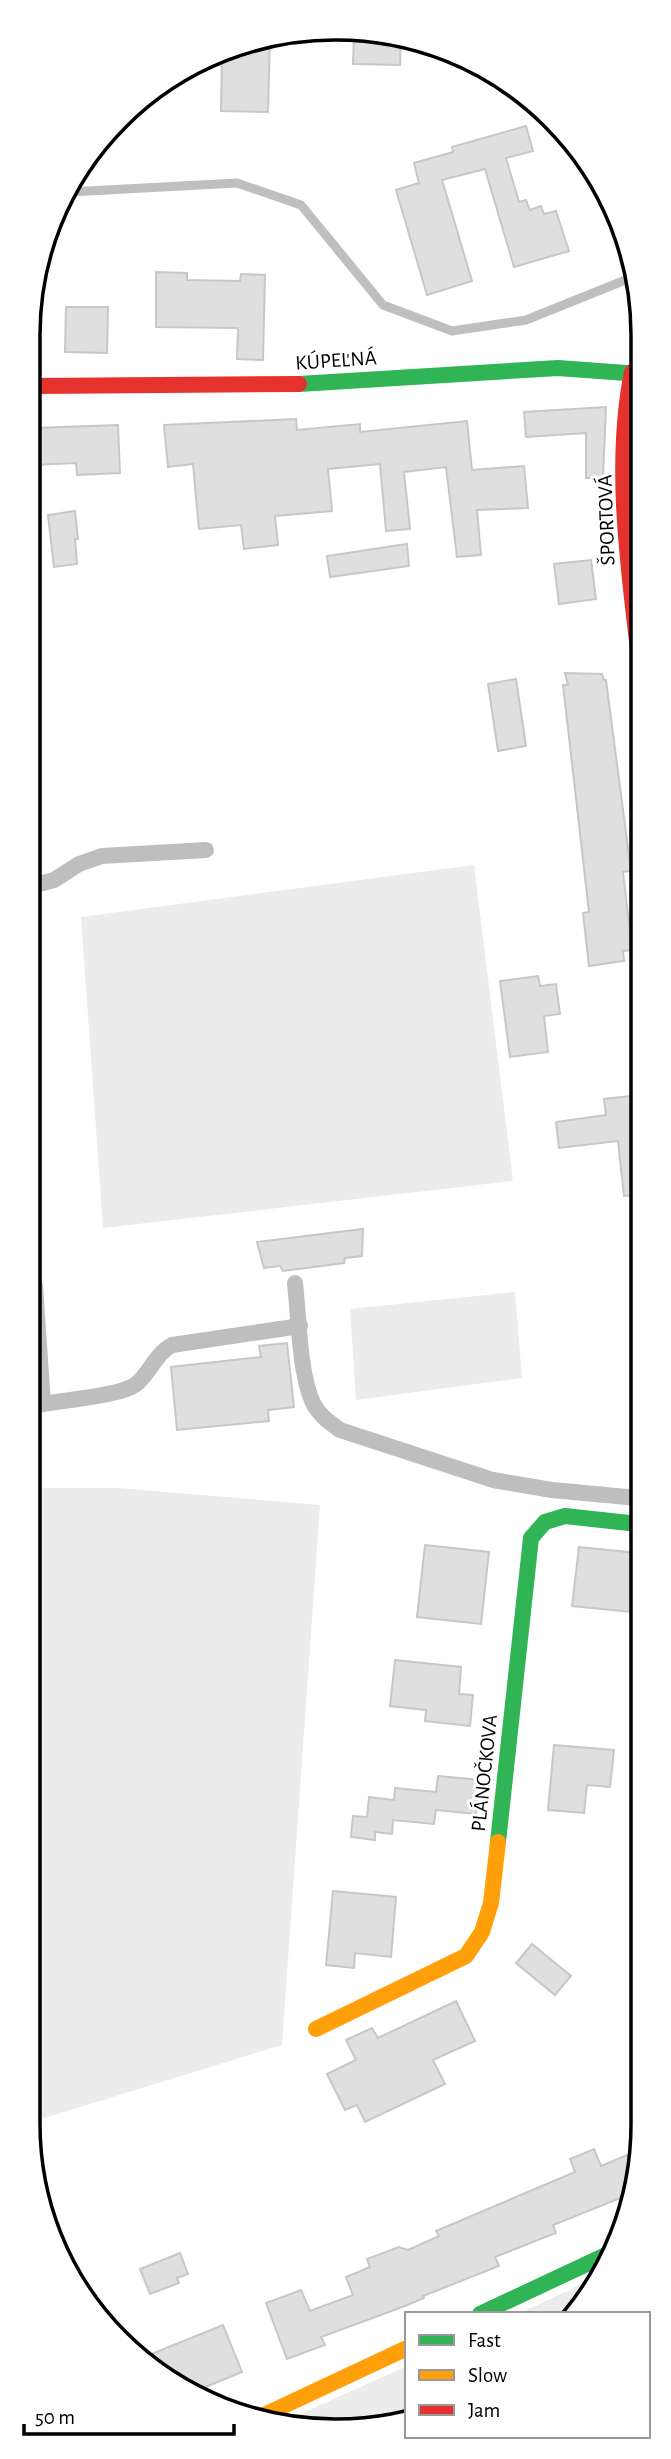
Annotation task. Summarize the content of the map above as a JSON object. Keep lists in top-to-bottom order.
{
  "streets": {
    "street": ["KÚPEĽNÁ", "ŠPORTOVÁ", "PLÁNOČKOVA"]
  },
  "legend": ["Fast", "Slow", "Jam"],
  "scale_bar": "50 m"
}
